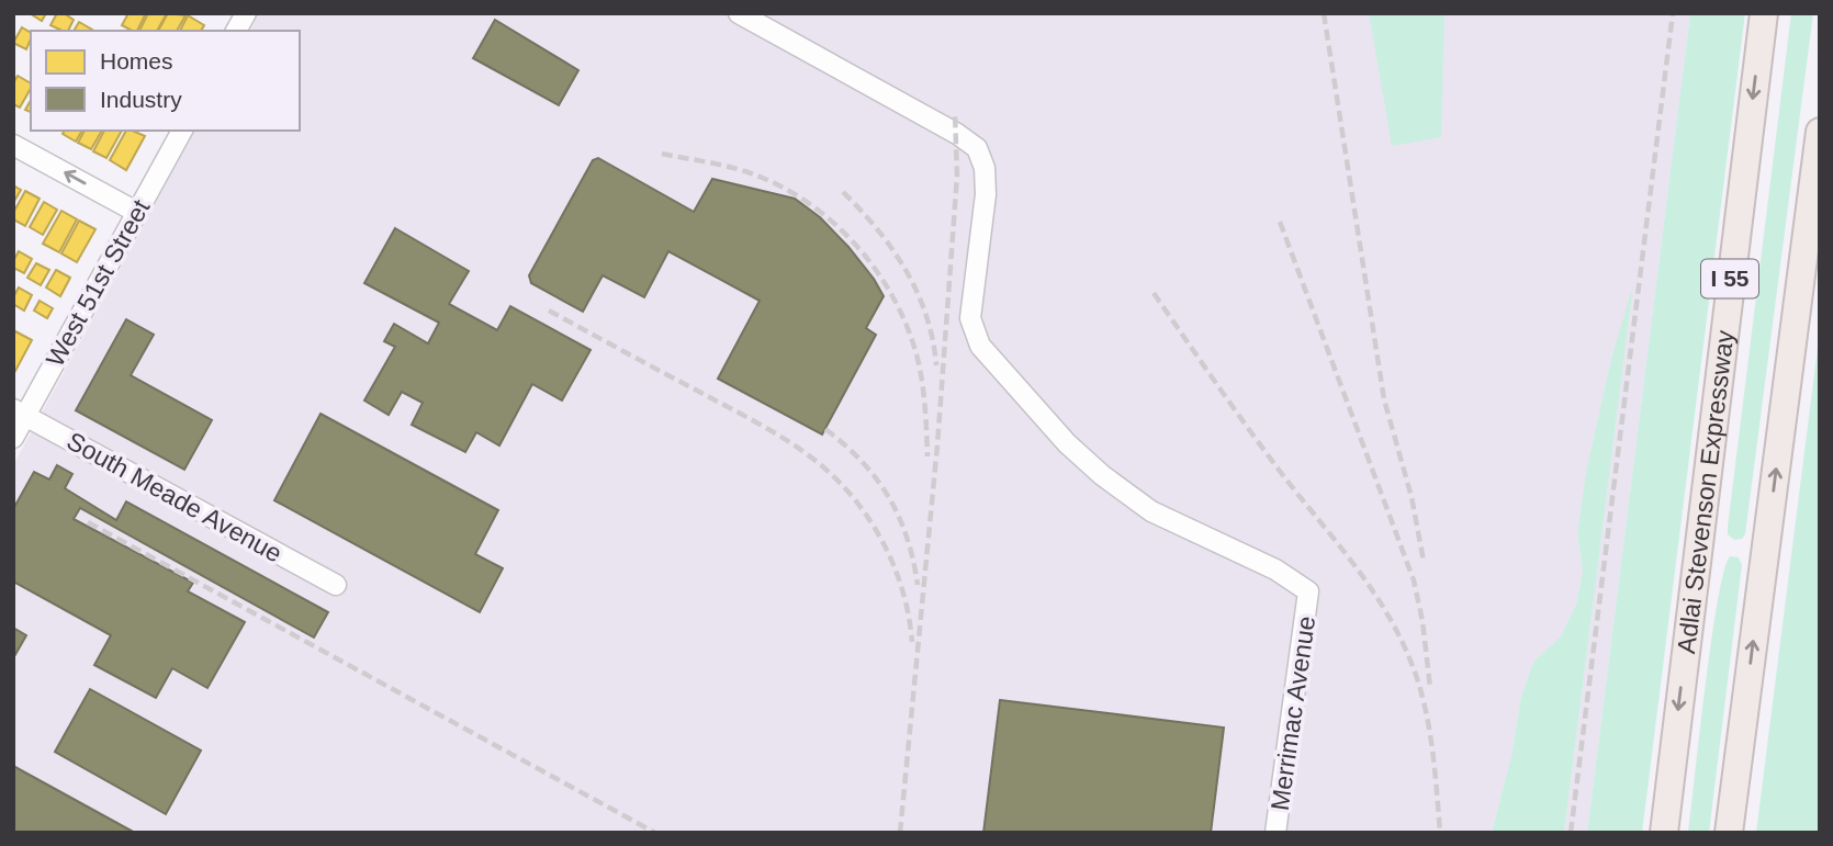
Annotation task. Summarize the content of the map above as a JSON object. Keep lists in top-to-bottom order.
{
  "streets": {
    "highway": ["I 55", "Adlai Stevenson Expressway"],
    "street": ["West 51st Street", "South Meade Avenue", "Merrimac Avenue"]
  },
  "crossings": [
    ["West 51st Street", "South Meade Avenue"]
  ],
  "legend": ["Homes", "Industry"]
}
